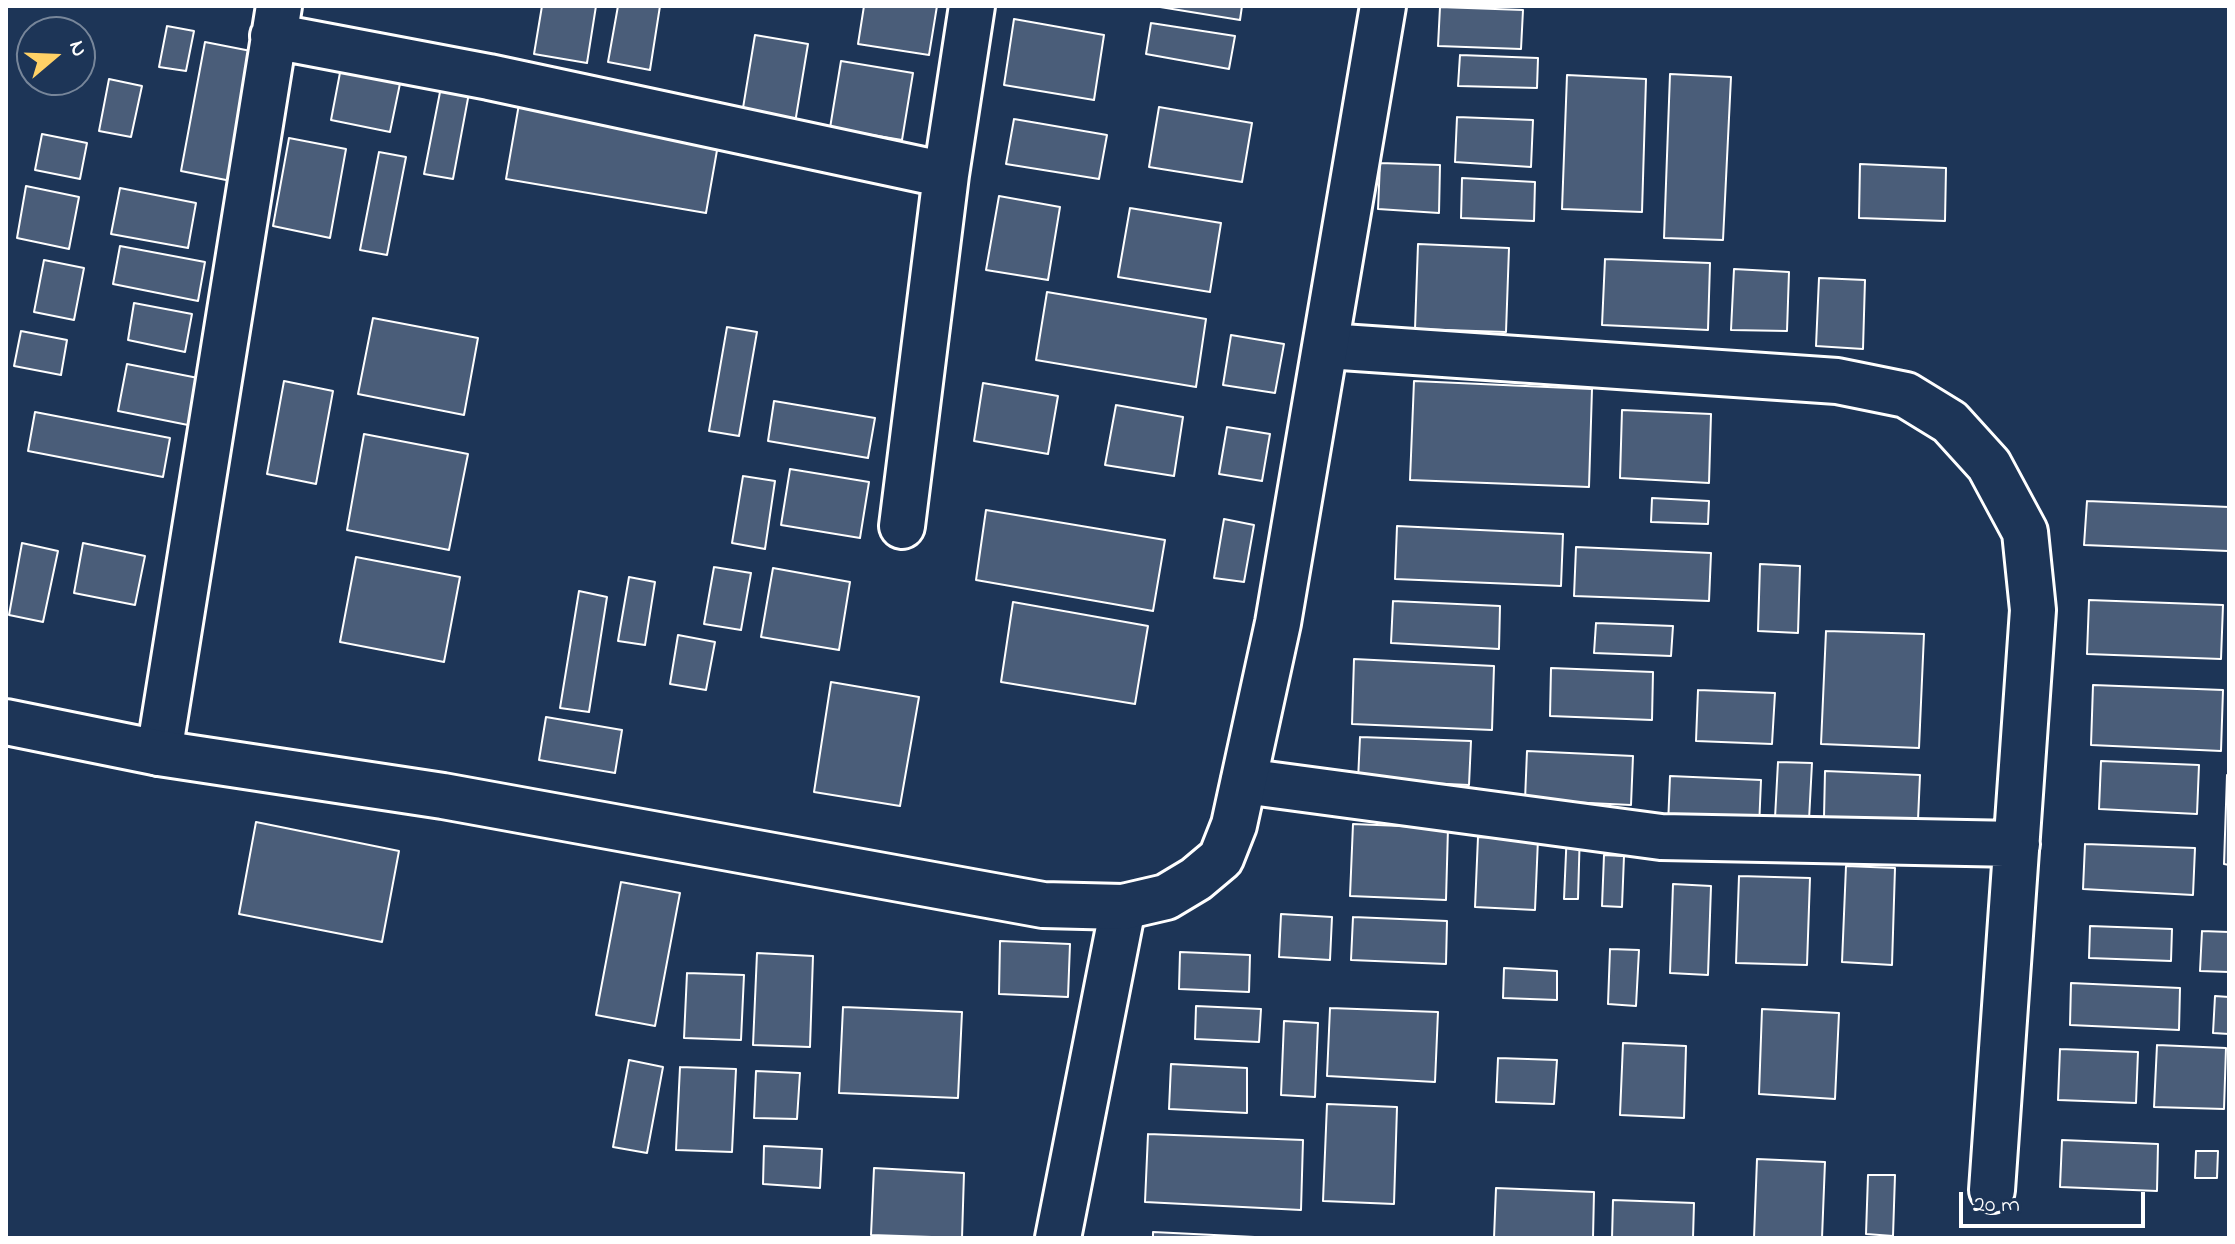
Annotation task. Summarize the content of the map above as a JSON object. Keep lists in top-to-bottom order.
{
  "scale_bar": "20 m",
  "north": "right"
}
